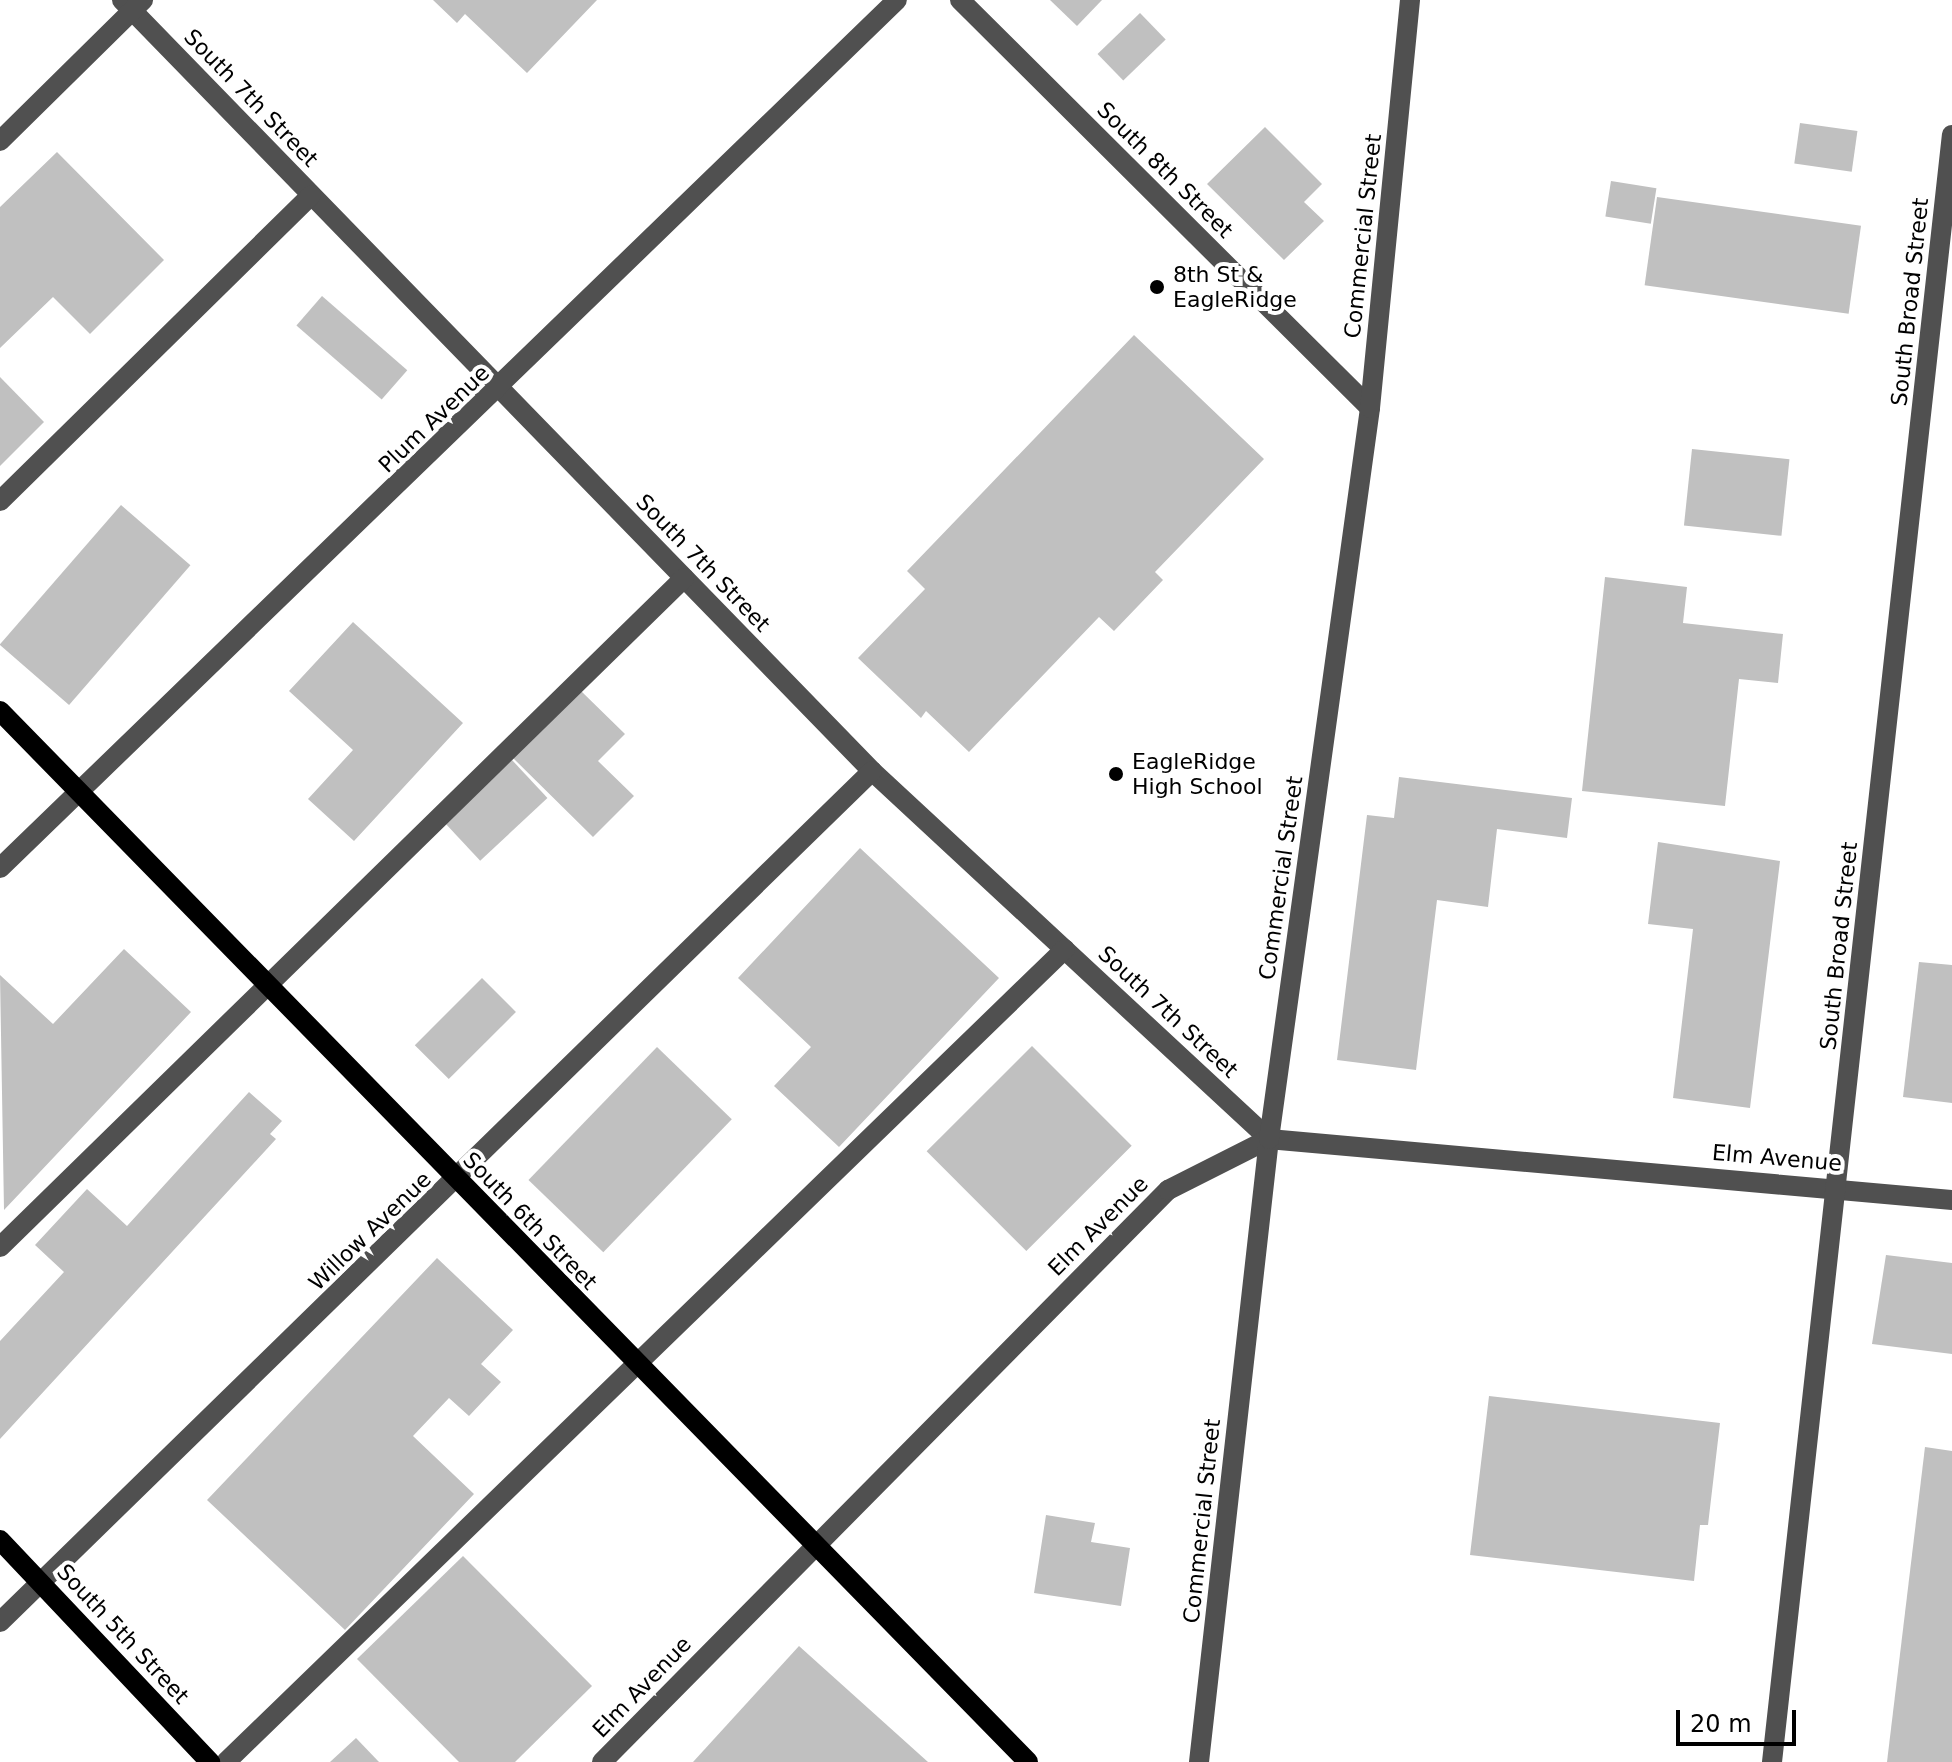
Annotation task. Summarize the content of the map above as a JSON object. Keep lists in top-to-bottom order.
{
  "streets": {
    "main road": ["South 6th Street", "South 5th Street"],
    "street": [
      "South 7th Street",
      "South 8th Street",
      "Commercial Street",
      "South Broad Street",
      "Plum Avenue",
      "Elm Avenue",
      "Willow Avenue"
    ]
  },
  "crossings": [
    ["South 7th Street", "Commercial Street"],
    ["South 7th Street", "Plum Avenue"],
    ["South 7th Street", "Elm Avenue"],
    ["South 7th Street", "Willow Avenue"],
    ["South 8th Street", "Commercial Street"],
    ["Commercial Street", "Elm Avenue"],
    ["South Broad Street", "Elm Avenue"],
    ["Plum Avenue", "South 6th Street"],
    ["Elm Avenue", "South 6th Street"],
    ["South 6th Street", "Willow Avenue"],
    ["Willow Avenue", "South 5th Street"]
  ],
  "places": ["8th St & EagleRidge", "EagleRidge High School"],
  "scale_bar": "20 m"
}
